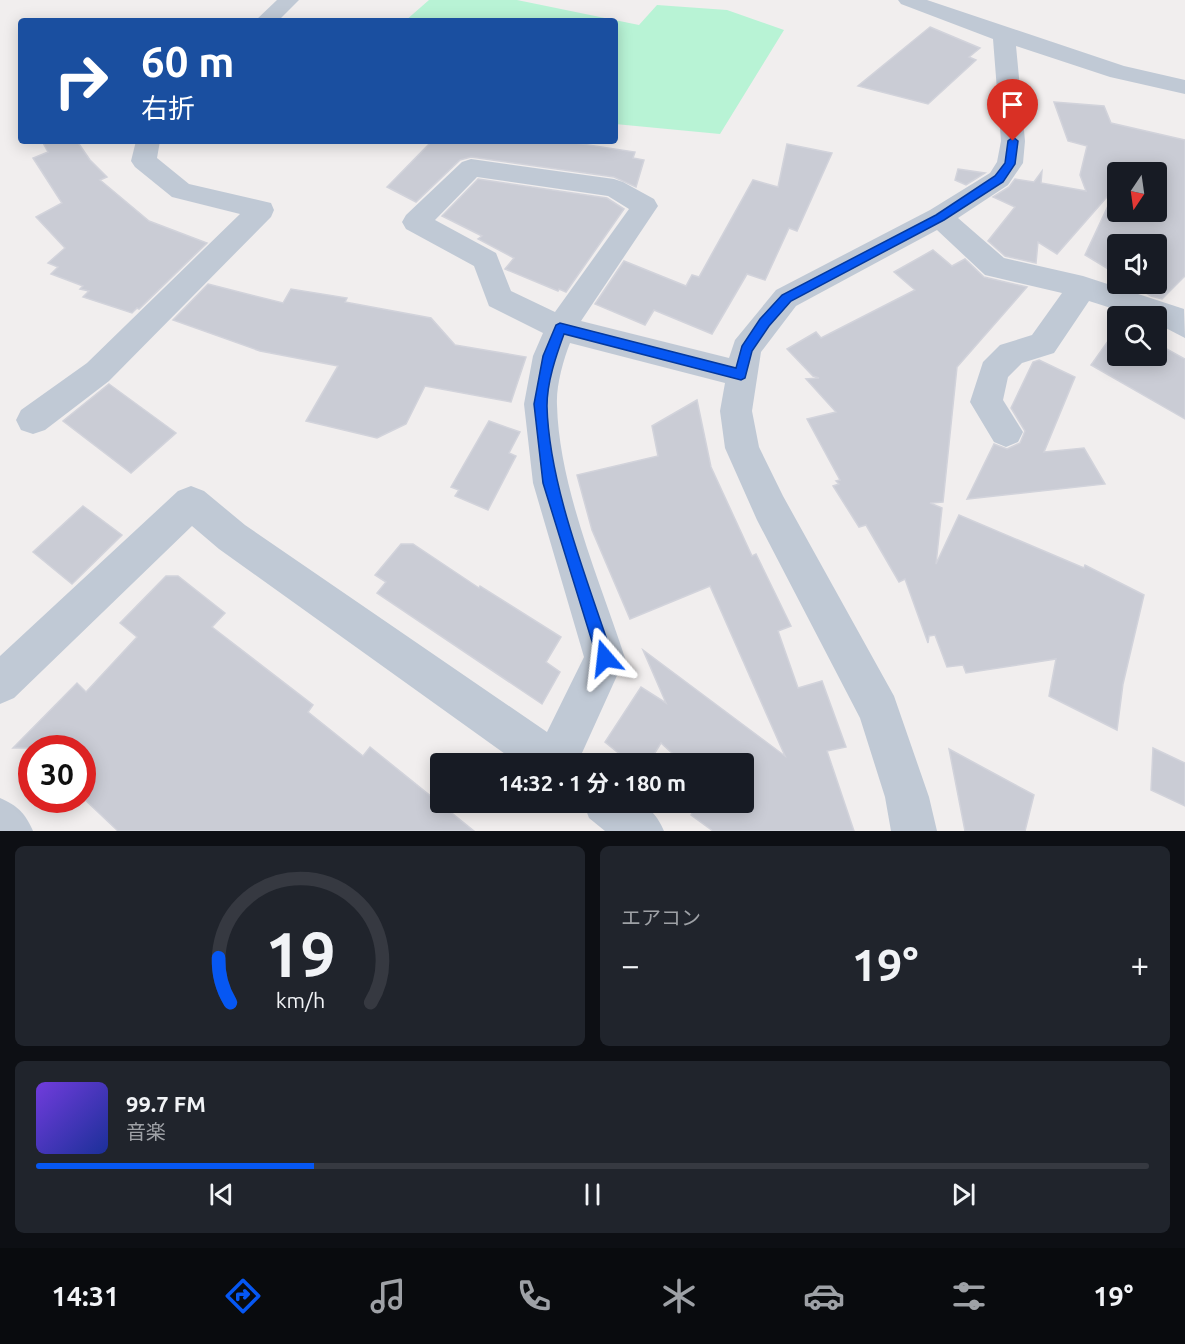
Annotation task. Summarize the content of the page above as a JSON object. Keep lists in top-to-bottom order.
{
  "north": "bottom",
  "page": {
    "turn": ["60 m", "右折"],
    "limit": "30",
    "trip": "14:32 · 1 分 · 180 m",
    "tile": "エアコン",
    "heat": ["−", "19°", "+"],
    "song": ["99.7 FM", "音楽"],
    "tabs": ["14:31", "19°"],
    "gauge": ["19", "km/h"]
  }
}
